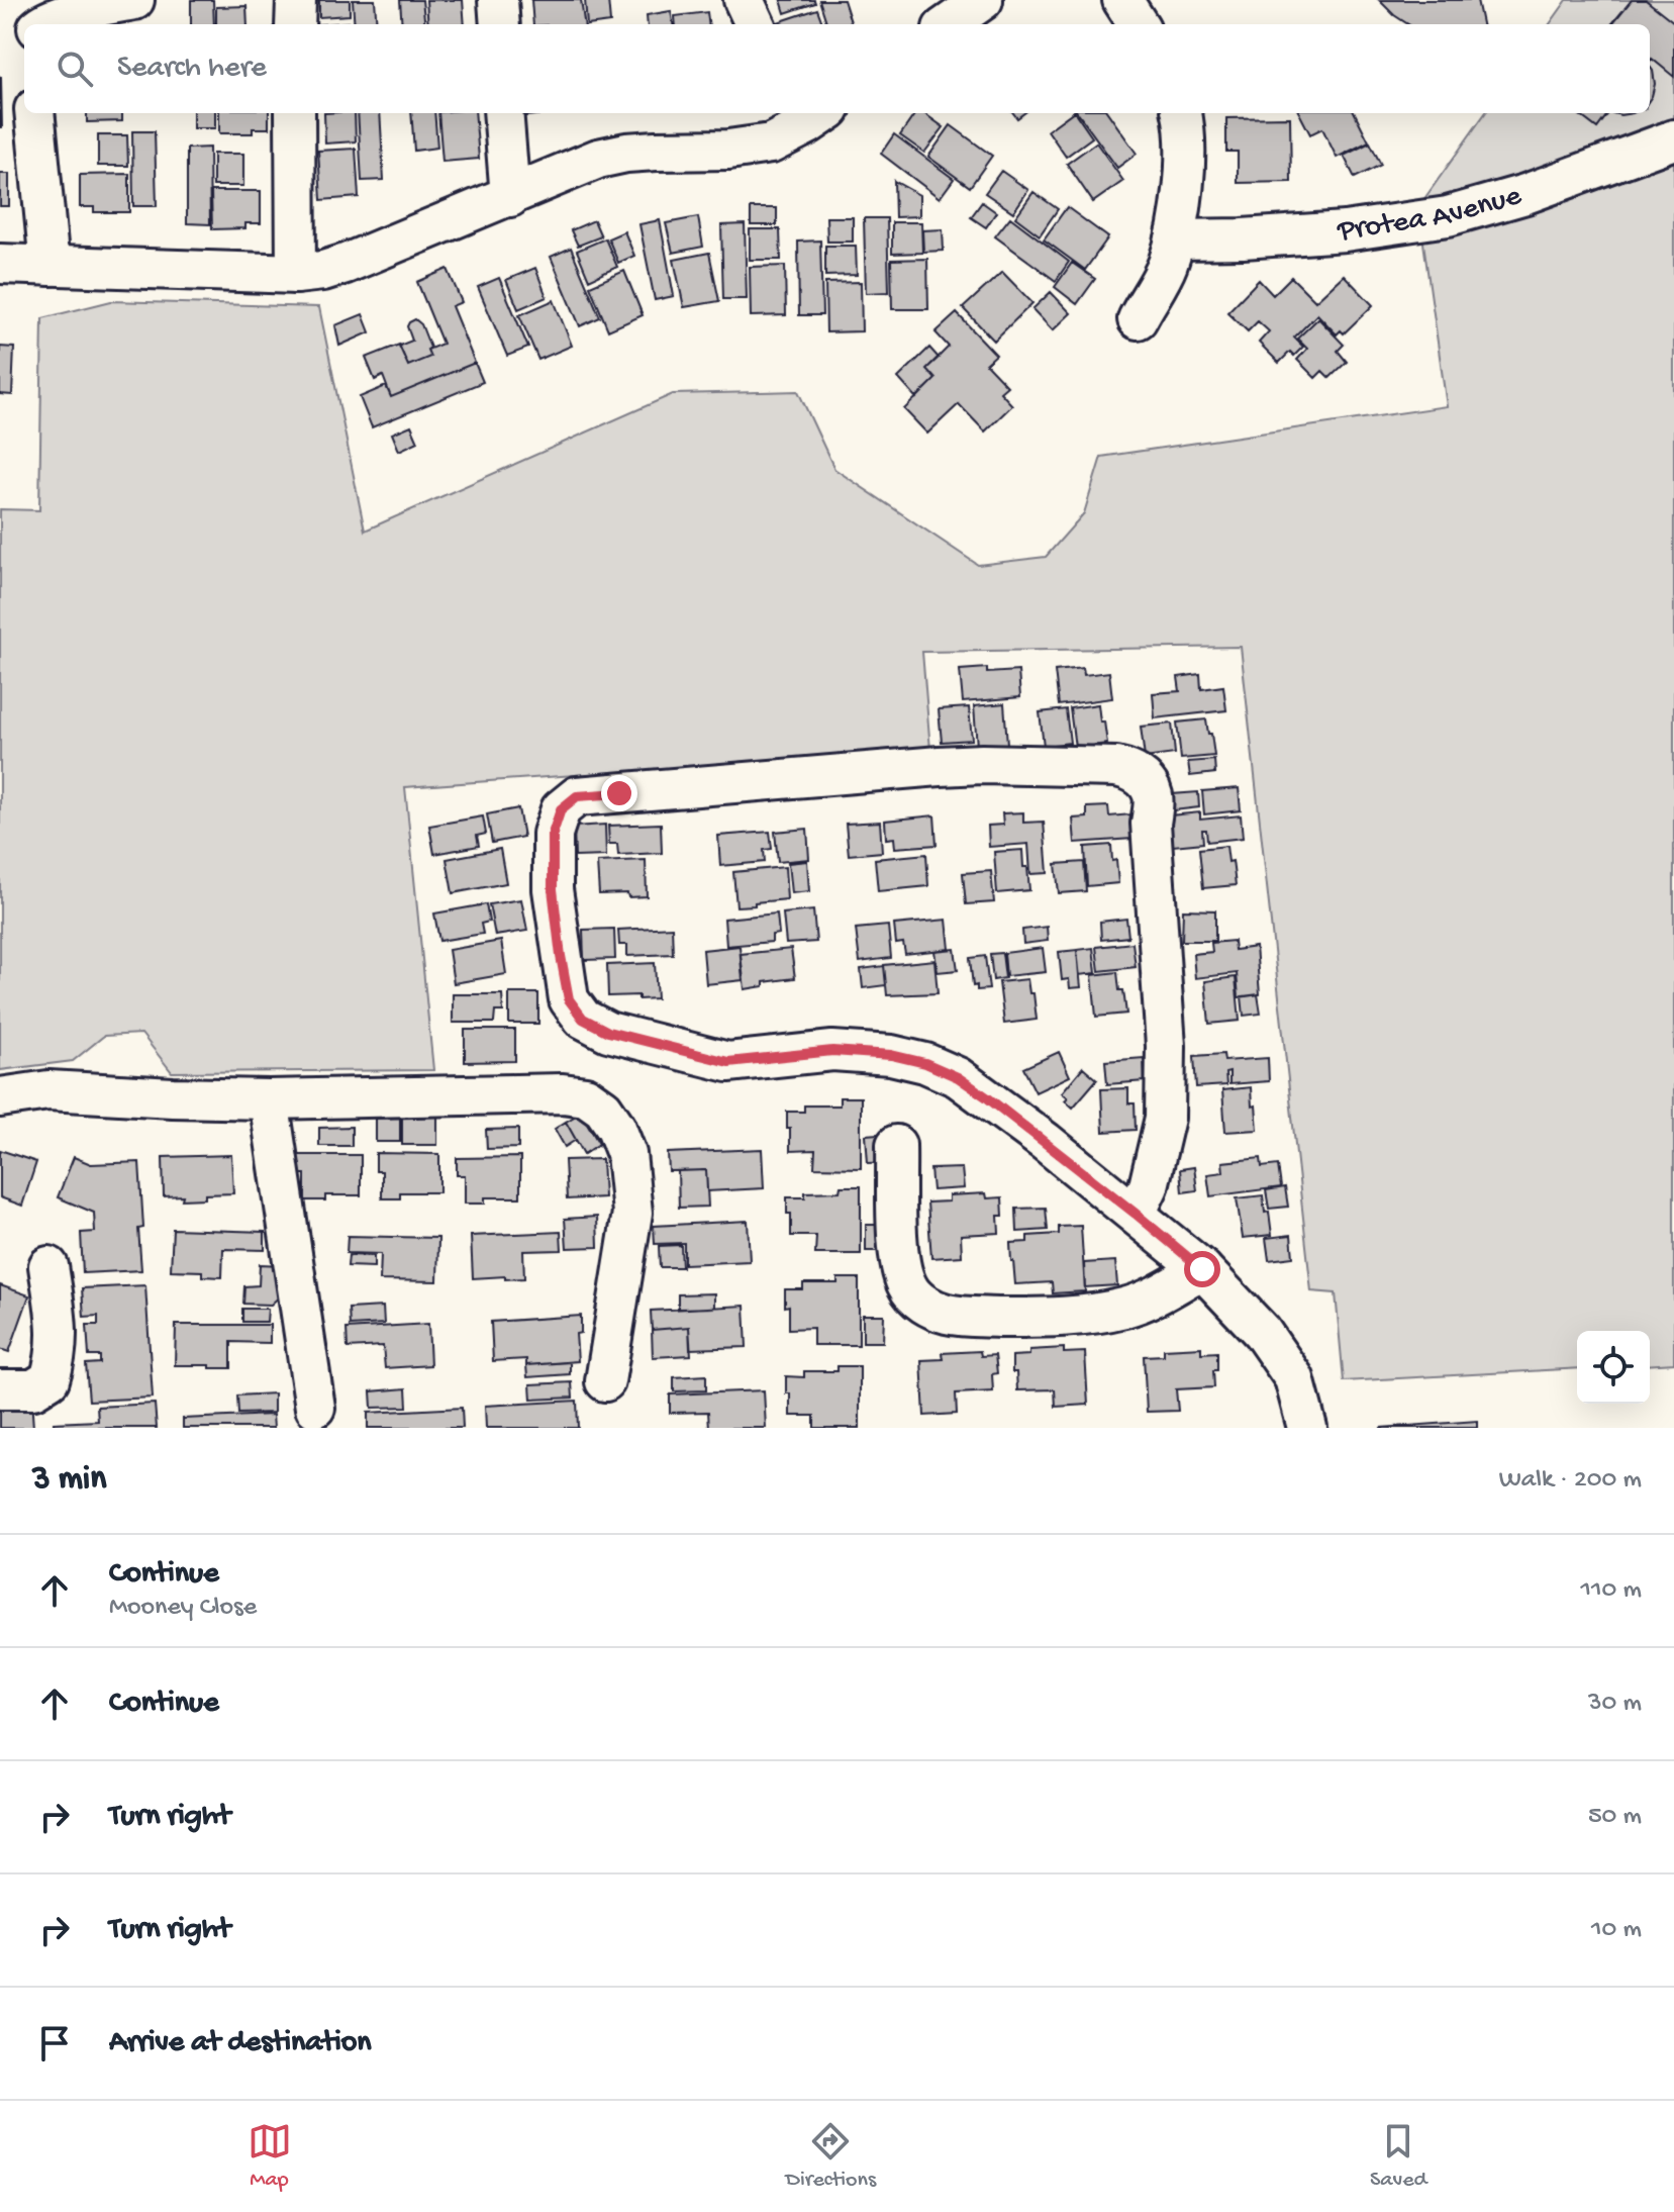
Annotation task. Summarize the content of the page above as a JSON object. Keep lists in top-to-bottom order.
{
  "streets": {
    "street": ["Protea Avenue"]
  },
  "page": {
    "search": "Search here",
    "heading": ["3 min", "Walk · 200 m"],
    "list": [
      ["Continue", "Mooney Close", "110 m"],
      ["Continue", "30 m"],
      ["Turn right", "50 m"],
      ["Turn right", "10 m"],
      "Arrive at destination"
    ],
    "nav": ["Map", "Directions", "Saved"]
  }
}
